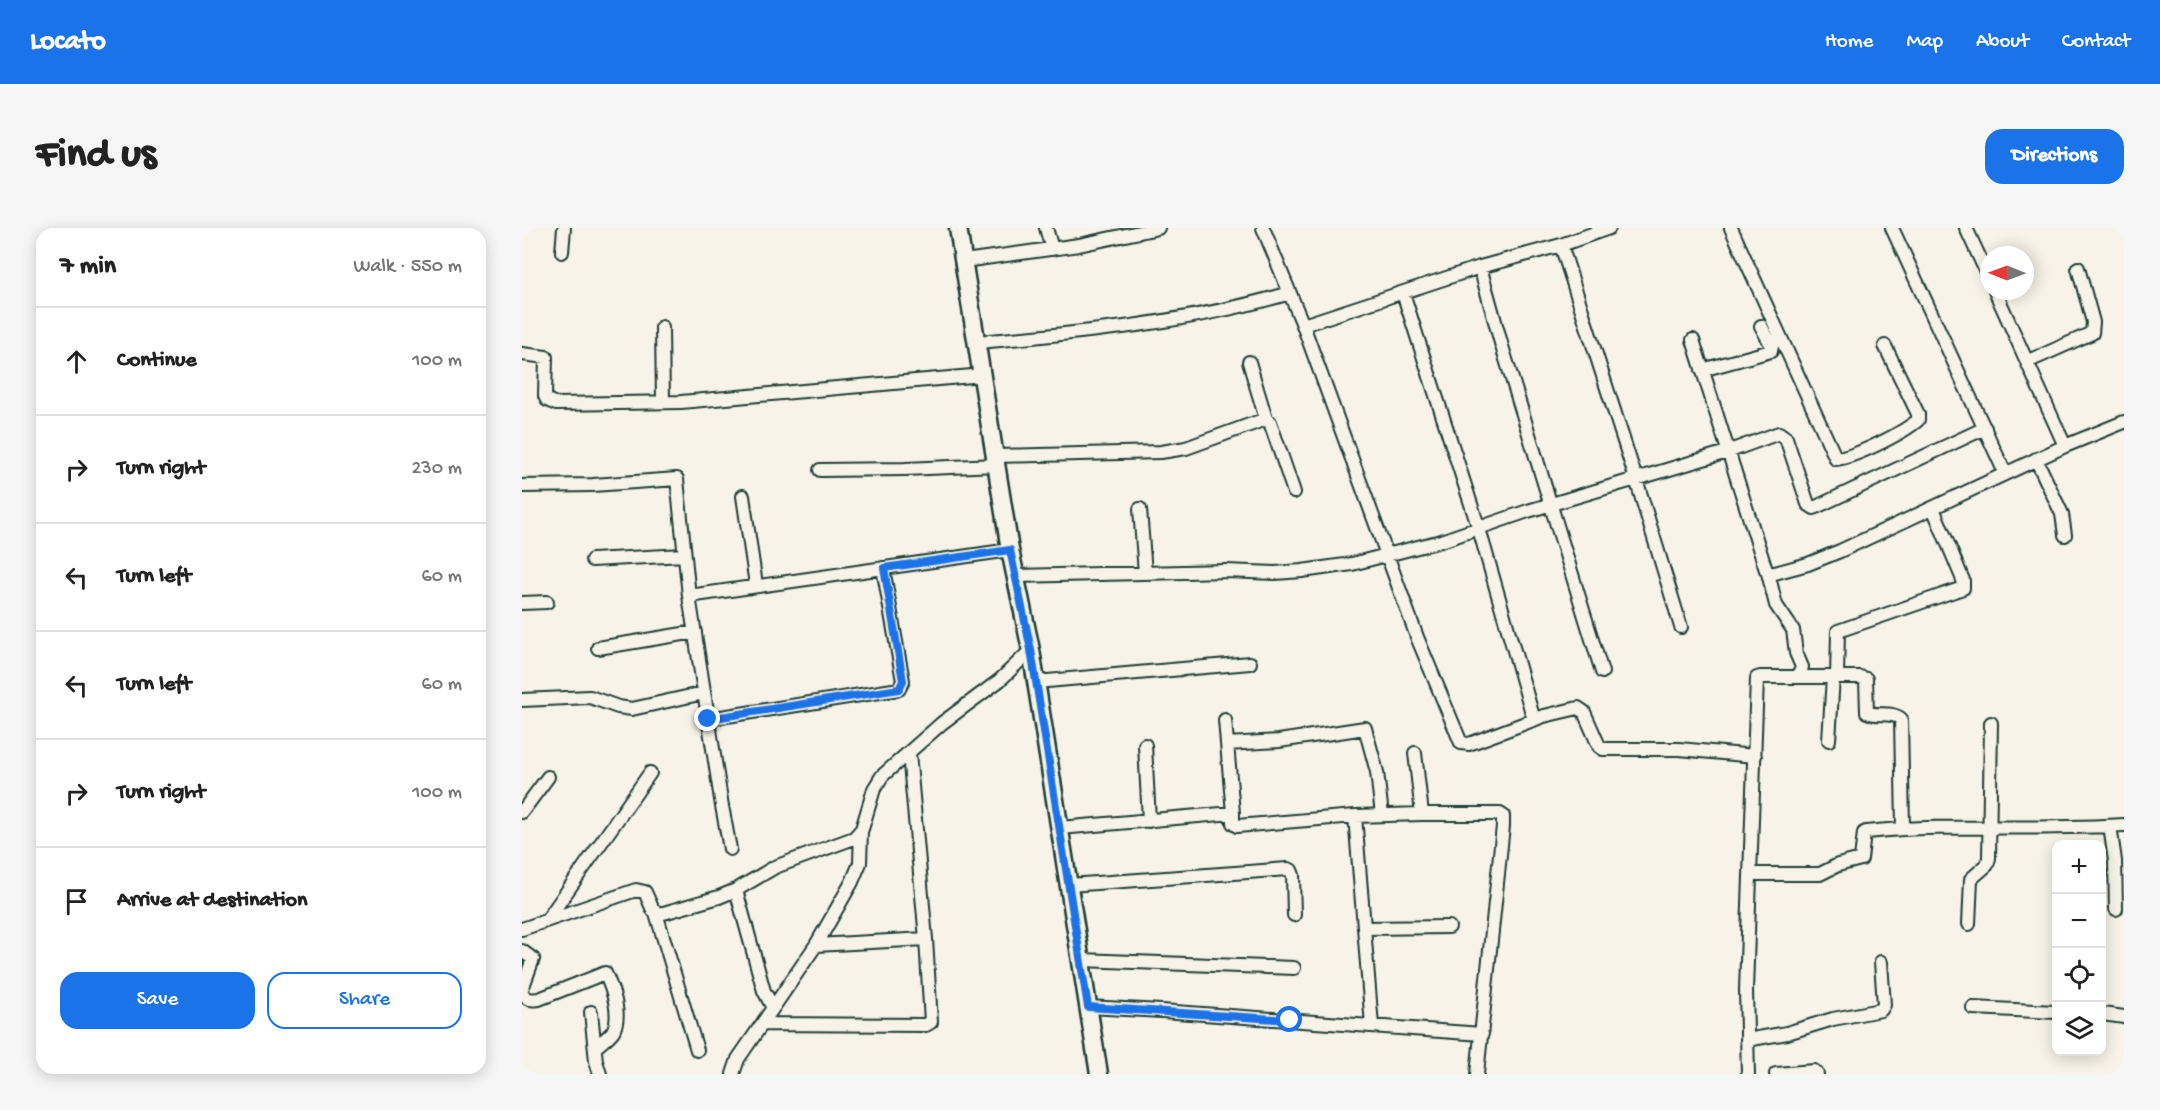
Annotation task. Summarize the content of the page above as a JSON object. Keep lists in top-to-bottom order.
{
  "north": "left",
  "page": {
    "header": "Locato",
    "nav": [
      "Home",
      "Map",
      "About",
      "Contact"
    ],
    "buttons": [
      "Directions",
      ["Save", "Share"]
    ],
    "title": "Find us",
    "heading": ["7 min", "Walk · 550 m"],
    "list": [
      ["Continue", "100 m"],
      ["Turn right", "230 m"],
      ["Turn left", "60 m"],
      ["Turn left", "60 m"],
      ["Turn right", "100 m"],
      "Arrive at destination"
    ],
    "map_buttons": ["+", "−"]
  }
}
